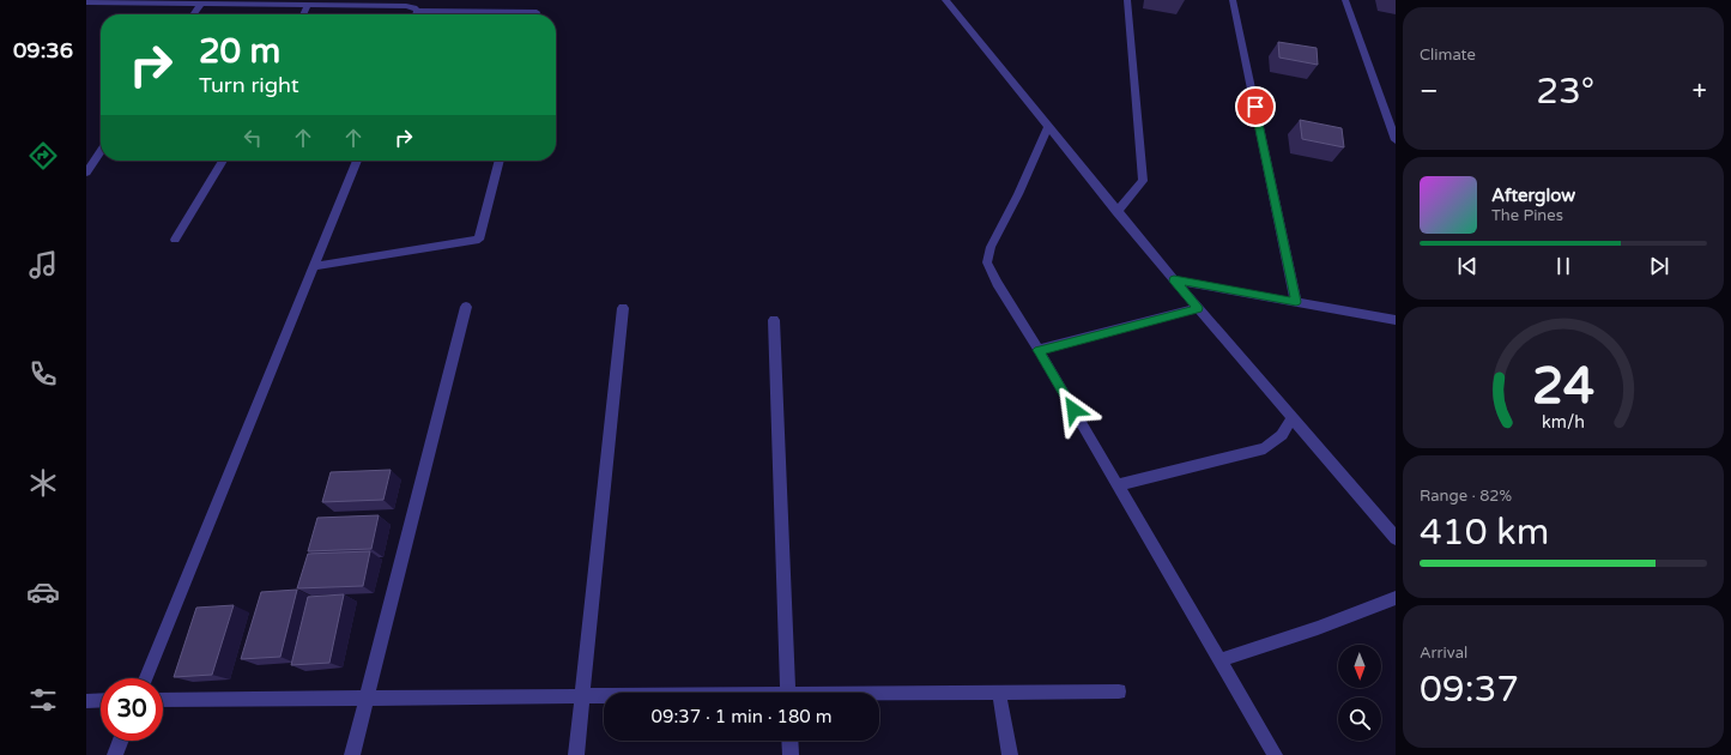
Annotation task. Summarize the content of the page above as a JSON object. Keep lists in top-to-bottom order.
{
  "north": "bottom",
  "page": {
    "tabs": "09:36",
    "tile": [
      "Climate",
      ["Range · 82%", "410 km"],
      ["Arrival", "09:37"]
    ],
    "turn": ["20 m", "Turn right"],
    "heat": ["−", "23°", "+"],
    "song": ["Afterglow", "The Pines"],
    "limit": "30",
    "trip": "09:37 · 1 min · 180 m",
    "gauge": ["24", "km/h"]
  }
}
